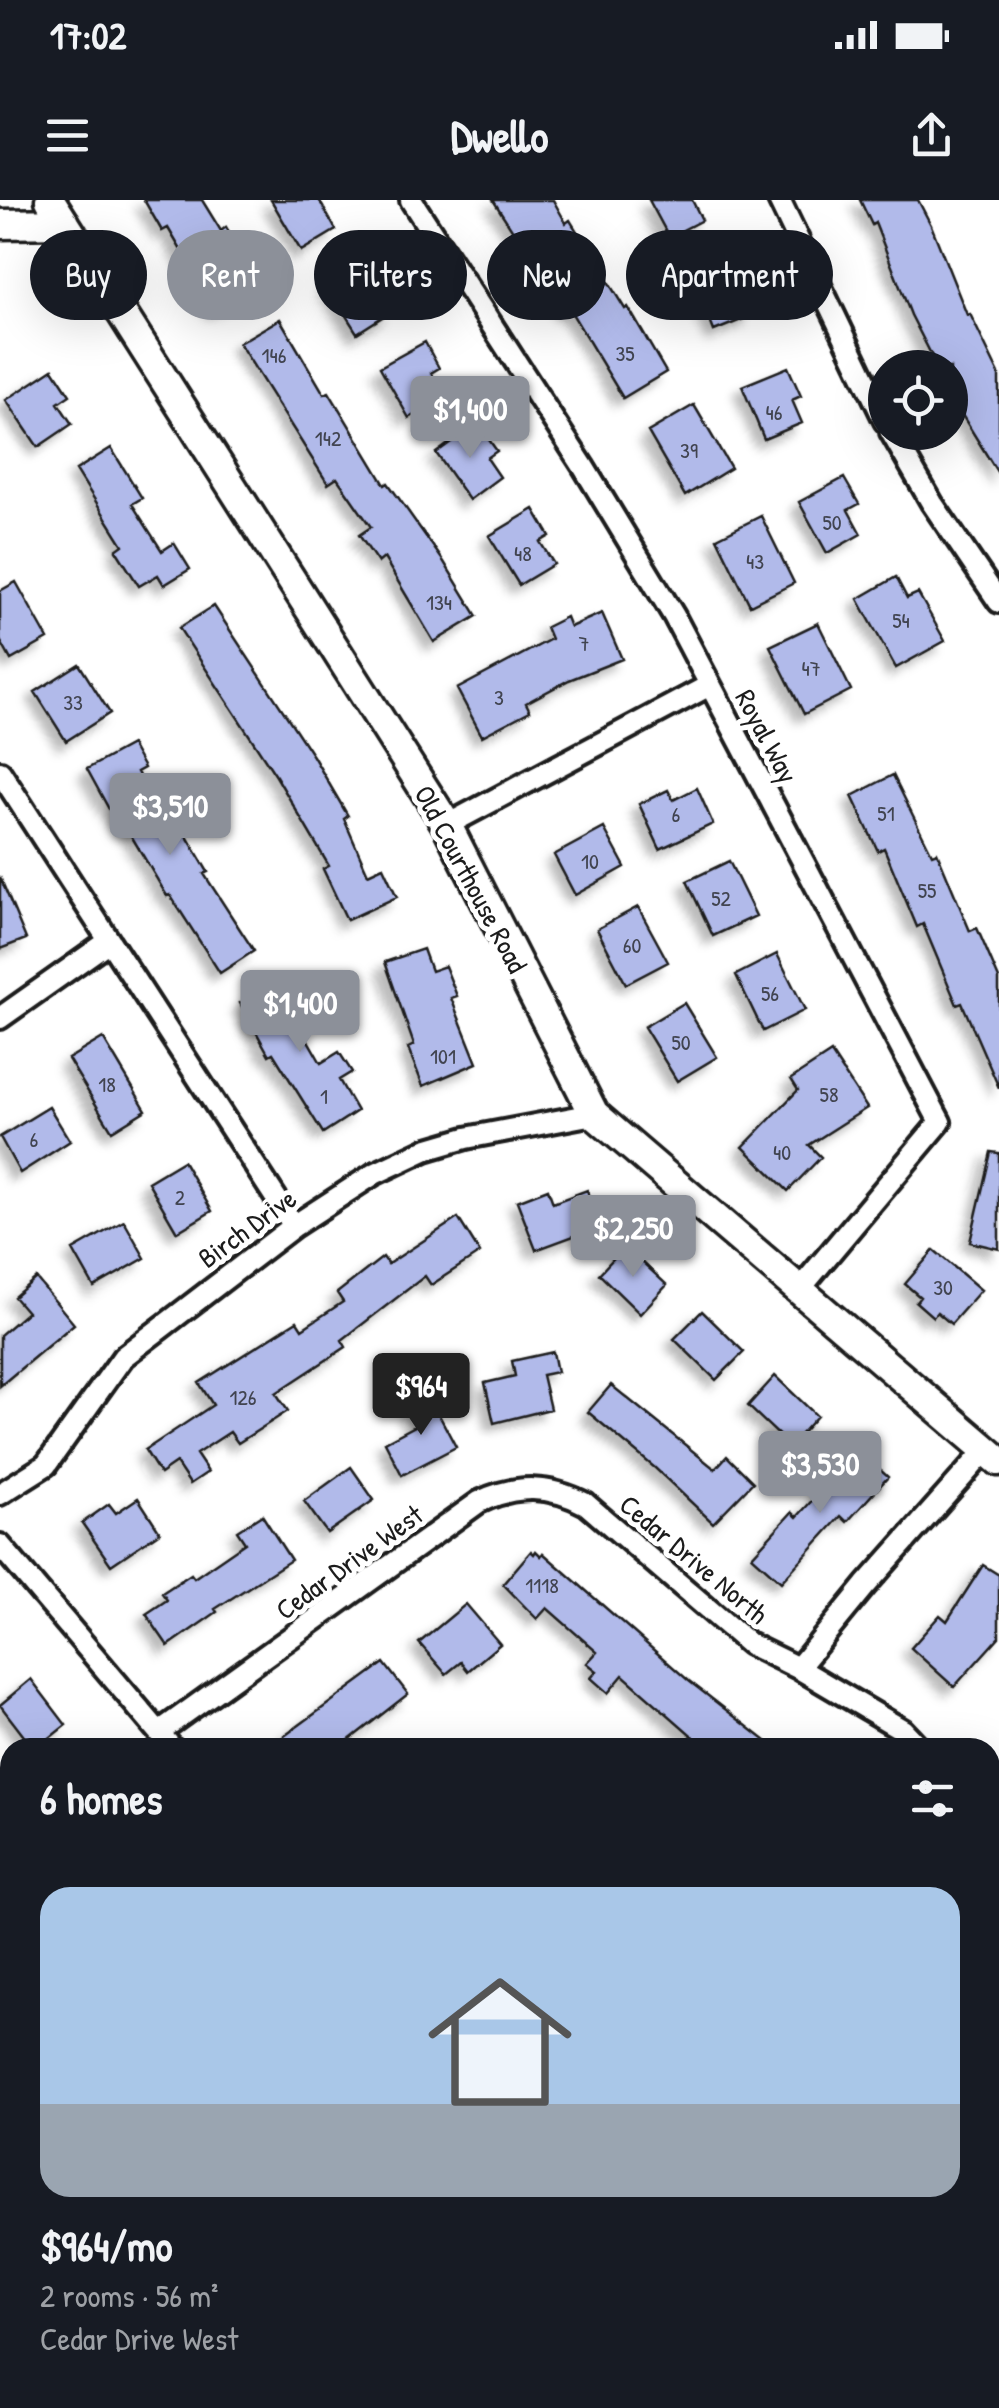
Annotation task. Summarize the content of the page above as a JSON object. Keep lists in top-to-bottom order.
{
  "streets": {
    "street": [
      "Royal Way",
      "Old Courthouse Road",
      "Birch Drive",
      "Cedar Drive North",
      "Cedar Drive West"
    ]
  },
  "crossings": [
    ["Royal Way", "Old Courthouse Road"],
    ["Old Courthouse Road", "Birch Drive"],
    ["Cedar Drive North", "Cedar Drive West"]
  ],
  "house_numbers": [
    "35",
    "146",
    "46",
    "142",
    "39",
    "50",
    "48",
    "43",
    "134",
    "54",
    "7",
    "47",
    "3",
    "33",
    "51",
    "6",
    "10",
    "55",
    "52",
    "60",
    "56",
    "50",
    "101",
    "18",
    "58",
    "1",
    "6",
    "40",
    "2",
    "30",
    "126",
    "1118"
  ],
  "page": {
    "status": "17:02",
    "header": "Dwello",
    "chip": [
      "Buy",
      "Rent",
      "Filters",
      "New",
      "Apartment"
    ],
    "price": [
      "$1,400",
      "$3,510",
      "$1,400",
      "$2,250",
      "$964",
      "$3,530"
    ],
    "heading": "6 homes",
    "list": [
      {
        "name": "$964/mo",
        "note": "2 rooms · 56 m² · Cedar Drive West"
      }
    ]
  }
}
